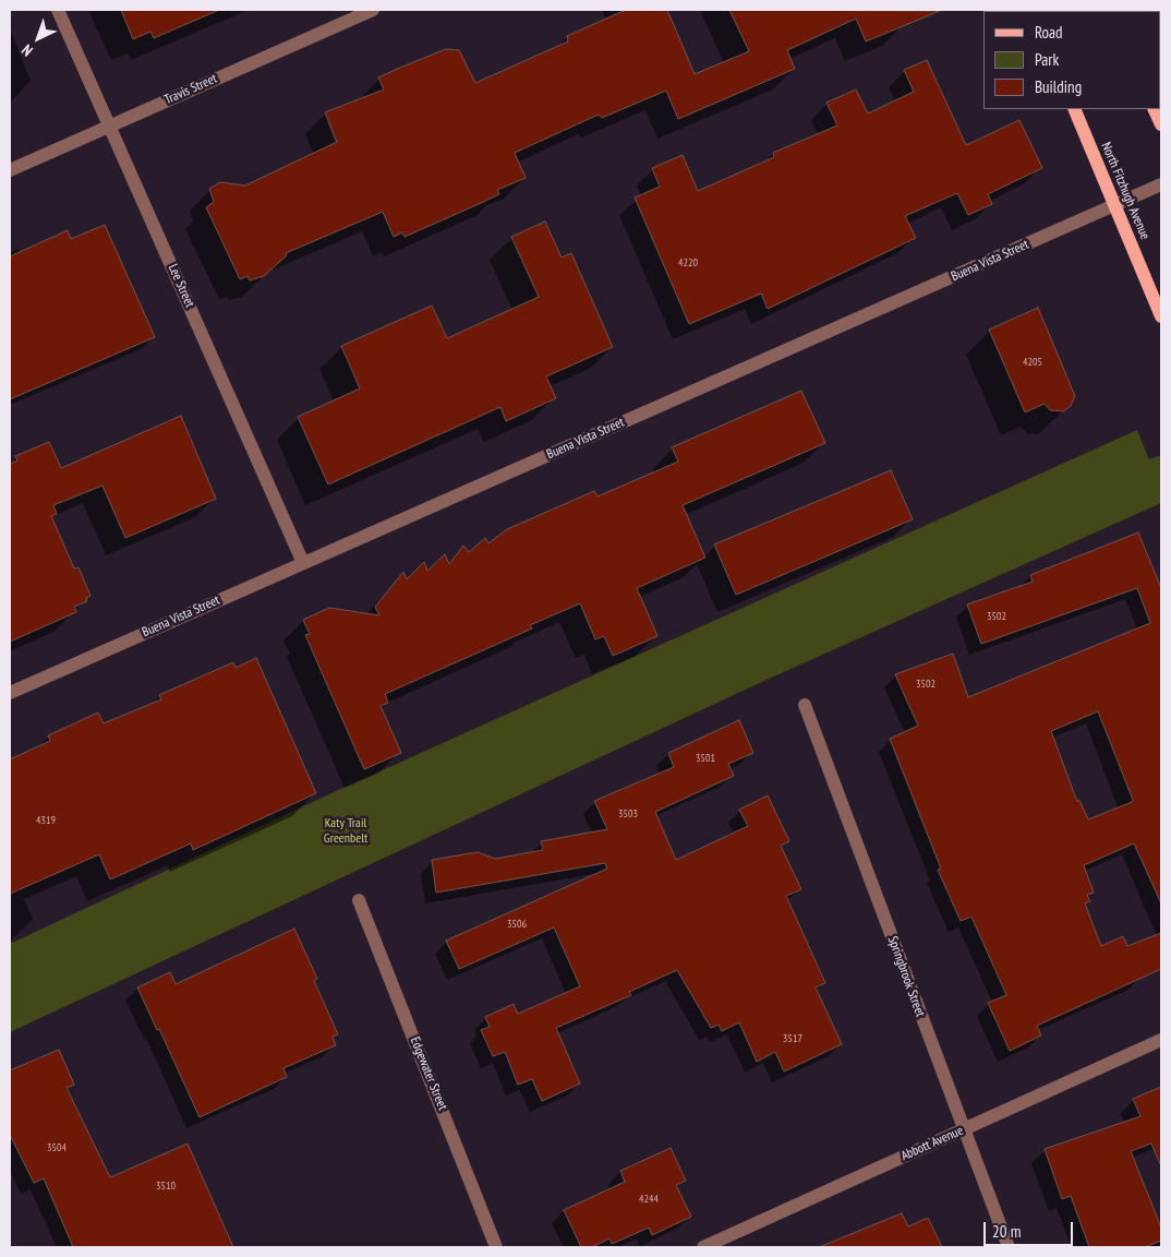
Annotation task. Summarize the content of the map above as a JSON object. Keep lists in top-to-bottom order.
{
  "streets": {
    "main road": ["North Fitzhugh Avenue"],
    "street": [
      "Travis Street",
      "Buena Vista Street",
      "Lee Street",
      "Springbrook Street",
      "Edgewater Street",
      "Abbott Avenue"
    ]
  },
  "crossings": [
    ["Travis Street", "Lee Street"],
    ["North Fitzhugh Avenue", "Buena Vista Street"],
    ["Buena Vista Street", "Lee Street"],
    ["Springbrook Street", "Abbott Avenue"]
  ],
  "parks": ["Katy Trail Greenbelt"],
  "house_numbers": [
    "4220",
    "4205",
    "3502",
    "3502",
    "3501",
    "3503",
    "4319",
    "3506",
    "3517",
    "3504",
    "3510",
    "4244"
  ],
  "legend": ["Road", "Park", "Building"],
  "scale_bar": "20 m",
  "north": "bottom left"
}
